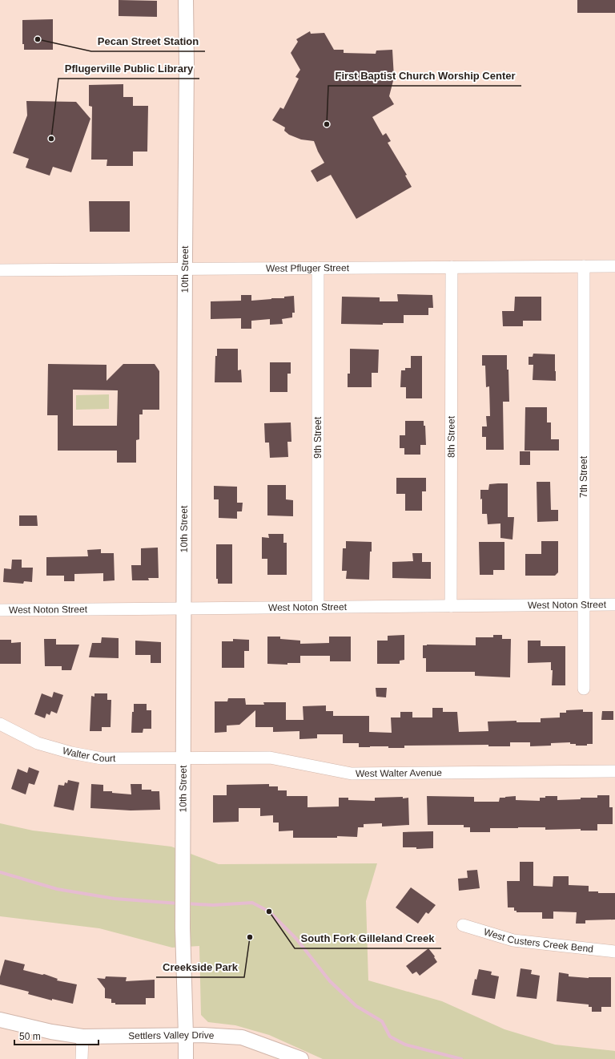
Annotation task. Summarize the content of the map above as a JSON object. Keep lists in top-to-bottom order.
{
  "streets": {
    "street": [
      "West Pfluger Street",
      "10th Street",
      "8th Street",
      "9th Street",
      "7th Street",
      "West Noton Street",
      "Walter Court",
      "West Walter Avenue",
      "West Custers Creek Bend",
      "Settlers Valley Drive"
    ]
  },
  "crossings": [
    ["West Pfluger Street", "10th Street"],
    ["West Pfluger Street", "8th Street"],
    ["West Pfluger Street", "9th Street"],
    ["West Pfluger Street", "7th Street"],
    ["10th Street", "West Noton Street"],
    ["10th Street", "Walter Court"],
    ["10th Street", "West Walter Avenue"],
    ["10th Street", "Settlers Valley Drive"],
    ["8th Street", "West Noton Street"],
    ["9th Street", "West Noton Street"],
    ["7th Street", "West Noton Street"],
    ["Walter Court", "West Walter Avenue"]
  ],
  "places": [
    "Pecan Street Station",
    "First Baptist Church Worship Center",
    "Pflugerville Public Library",
    "South Fork Gilleland Creek",
    "Creekside Park"
  ],
  "scale_bar": "50 m"
}
